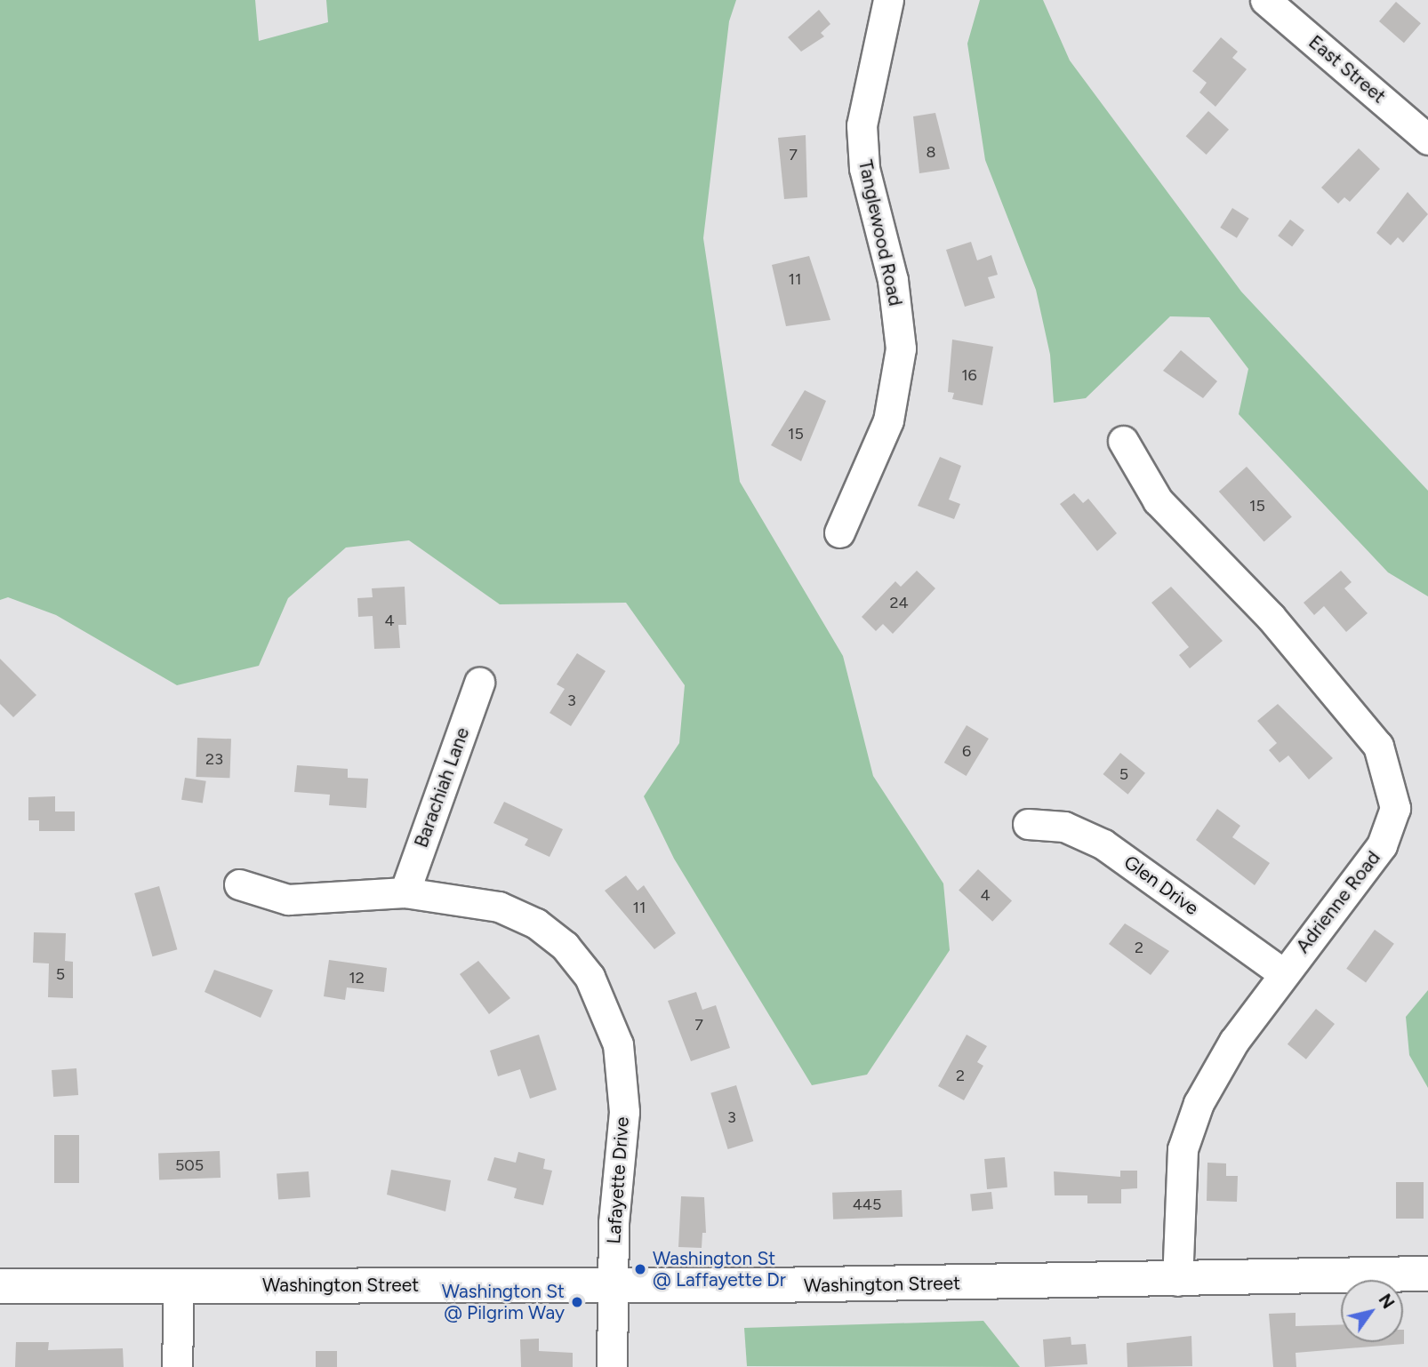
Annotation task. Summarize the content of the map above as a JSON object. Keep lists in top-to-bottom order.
{
  "streets": {
    "main road": ["Washington Street"],
    "street": [
      "East Street",
      "Tanglewood Road",
      "Barachiah Lane",
      "Glen Drive",
      "Adrienne Road",
      "Lafayette Drive"
    ]
  },
  "crossings": [
    ["Barachiah Lane", "Lafayette Drive"],
    ["Glen Drive", "Adrienne Road"],
    ["Adrienne Road", "Washington Street"],
    ["Lafayette Drive", "Washington Street"]
  ],
  "places": ["Washington St @ Laffayette Dr", "Washington St @ Pilgrim Way"],
  "house_numbers": [
    "8",
    "7",
    "11",
    "16",
    "15",
    "15",
    "24",
    "4",
    "3",
    "6",
    "23",
    "5",
    "4",
    "11",
    "2",
    "5",
    "12",
    "7",
    "2",
    "3",
    "505",
    "445"
  ],
  "north": "top right"
}
